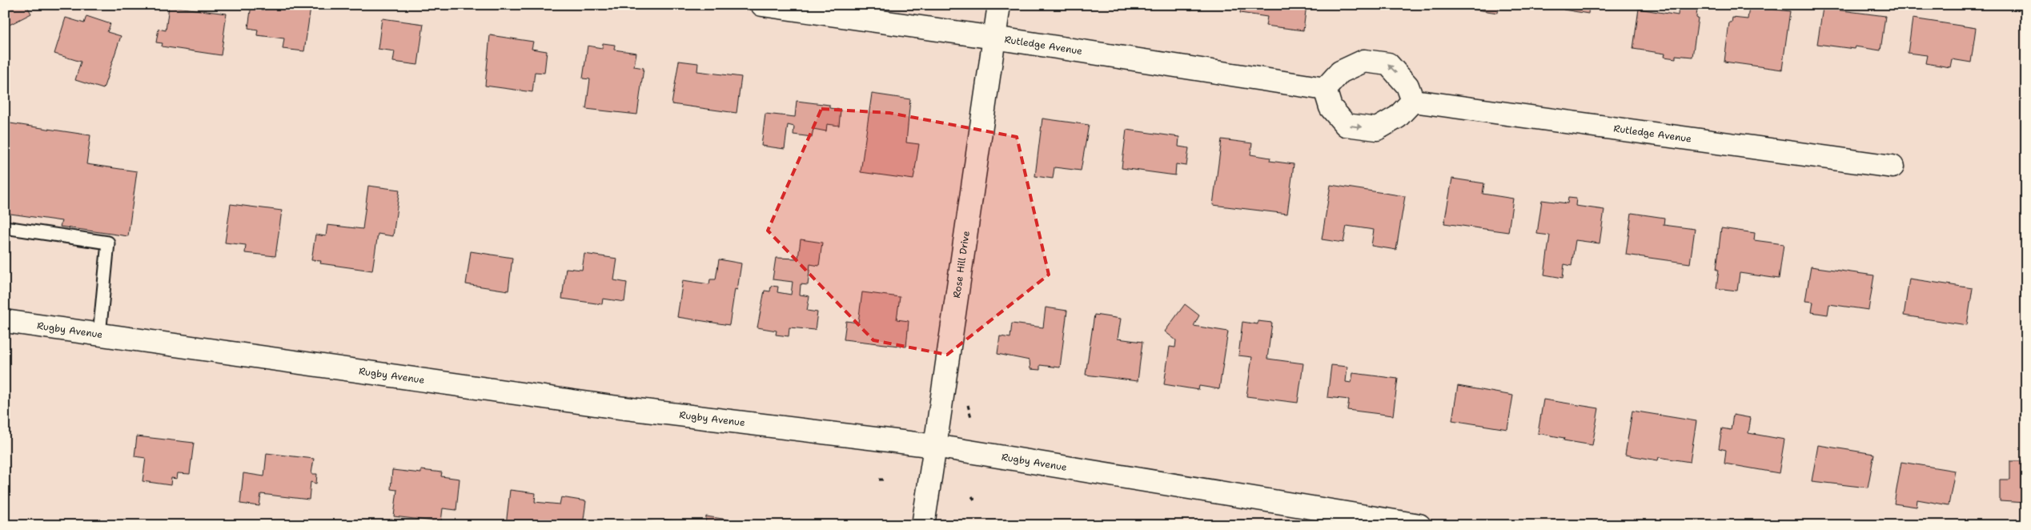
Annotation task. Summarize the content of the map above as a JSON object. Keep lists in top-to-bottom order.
{
  "streets": {
    "street": ["Rutledge Avenue", "Rose Hill Drive", "Rugby Avenue"]
  },
  "crossings": [
    ["Rutledge Avenue", "Rose Hill Drive"],
    ["Rose Hill Drive", "Rugby Avenue"]
  ]
}
